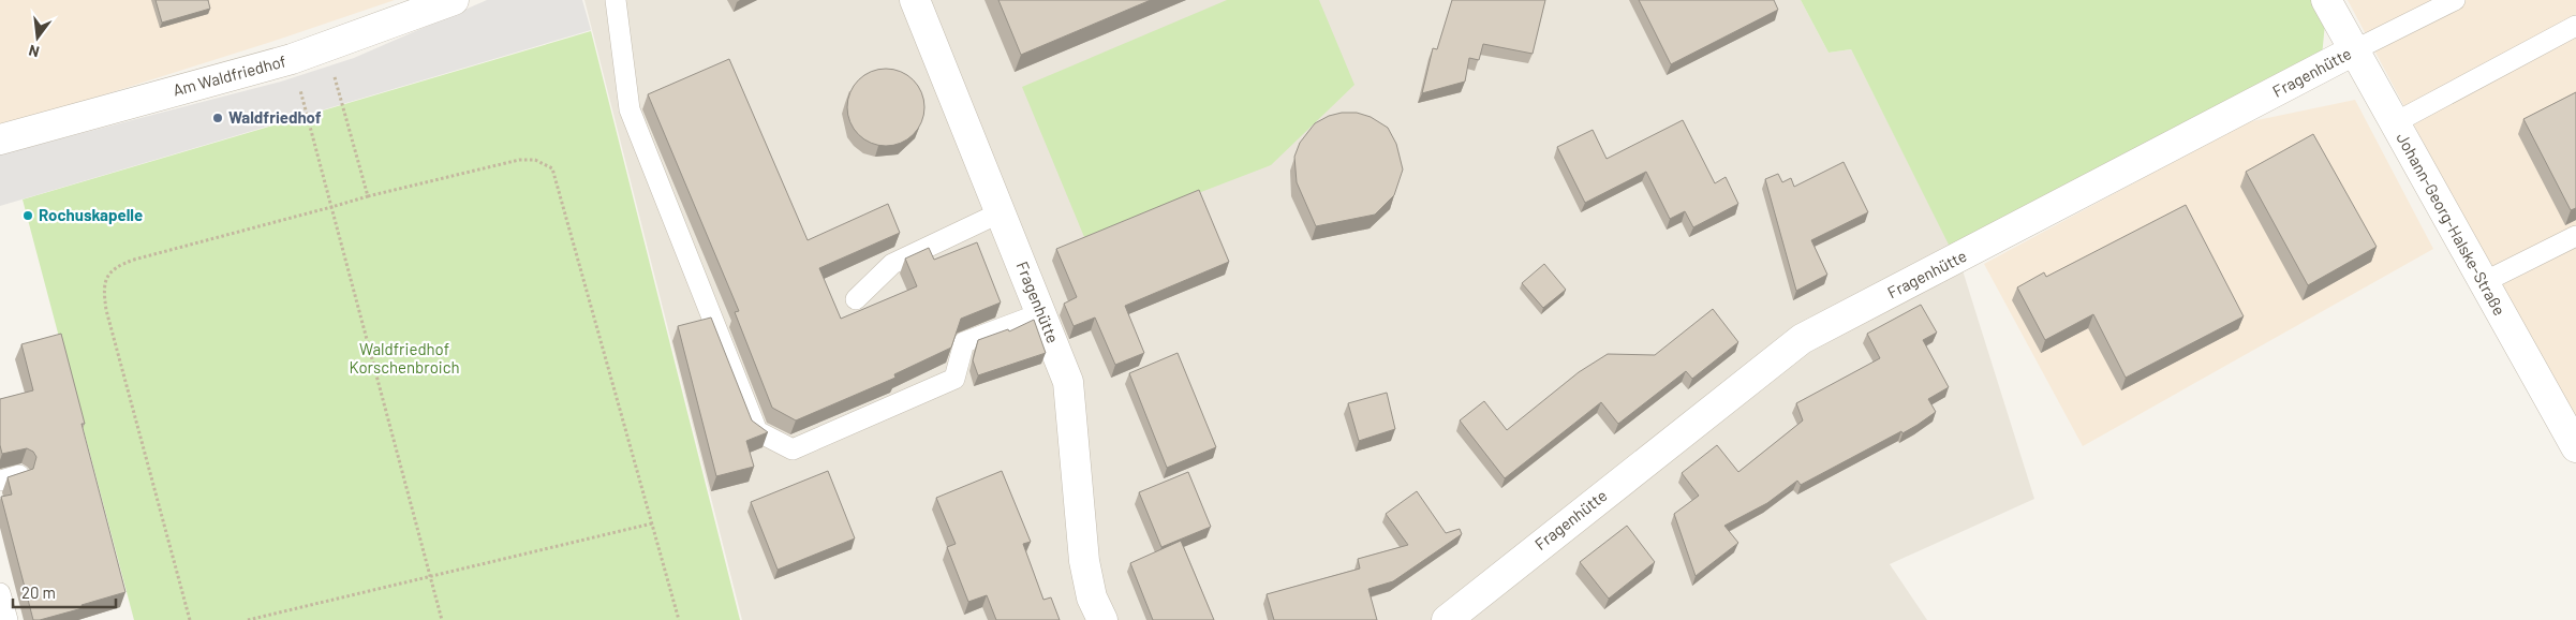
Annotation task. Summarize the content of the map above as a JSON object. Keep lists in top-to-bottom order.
{
  "streets": {
    "street": ["Fragenhütte", "Am Waldfriedhof", "Johann-Georg-Halske-Straße"]
  },
  "crossings": [
    ["Fragenhütte", "Johann-Georg-Halske-Straße"]
  ],
  "parks": ["Waldfriedhof Korschenbroich"],
  "places": ["Waldfriedhof", "Rochuskapelle"],
  "scale_bar": "20 m",
  "north": "bottom"
}
